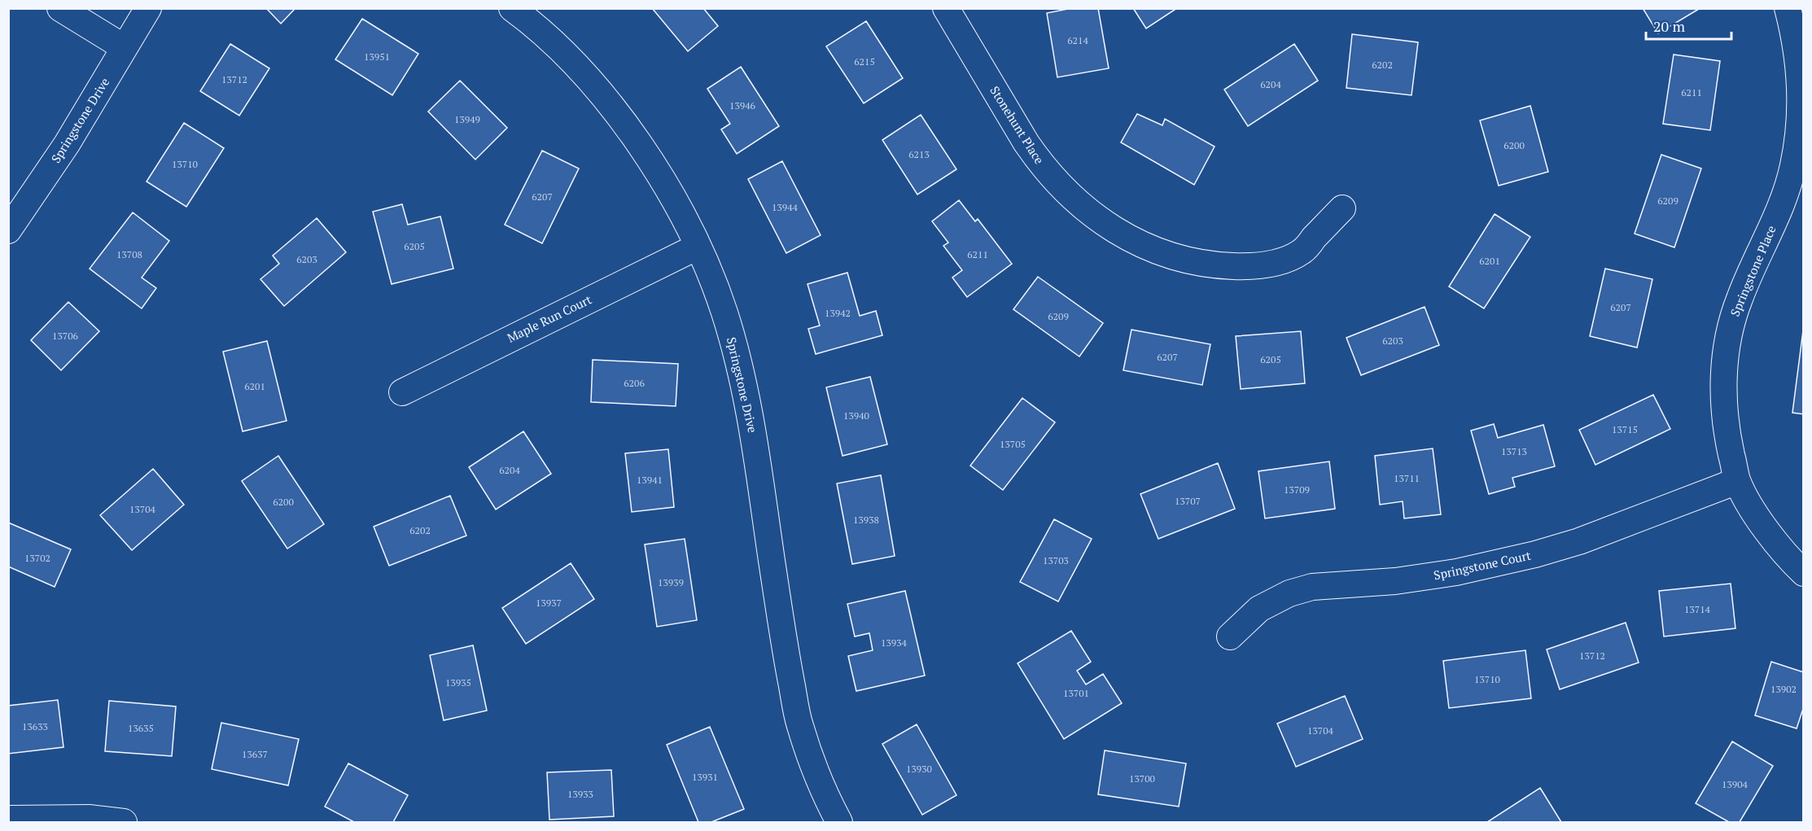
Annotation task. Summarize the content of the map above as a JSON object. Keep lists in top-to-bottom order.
{
  "streets": {
    "street": [
      "Springstone Drive",
      "Stonehunt Place",
      "Springstone Place",
      "Maple Run Court",
      "Springstone Court"
    ]
  },
  "crossings": [
    ["Springstone Drive", "Maple Run Court"],
    ["Springstone Place", "Springstone Court"]
  ],
  "house_numbers": [
    "6214",
    "13951",
    "6215",
    "6202",
    "13712",
    "6204",
    "6211",
    "13946",
    "13949",
    "6200",
    "6213",
    "13710",
    "6207",
    "6209",
    "13944",
    "6205",
    "13708",
    "6211",
    "6203",
    "6201",
    "6207",
    "13942",
    "6209",
    "13706",
    "6203",
    "6207",
    "6205",
    "6206",
    "6201",
    "13940",
    "13715",
    "13705",
    "13713",
    "6204",
    "13711",
    "13941",
    "13709",
    "13707",
    "6200",
    "13704",
    "13938",
    "6202",
    "13702",
    "13703",
    "13939",
    "13937",
    "13714",
    "13934",
    "13712",
    "13710",
    "13935",
    "13902",
    "13701",
    "13633",
    "13635",
    "13704",
    "13637",
    "13930",
    "13931",
    "13700",
    "13904",
    "13933"
  ],
  "scale_bar": "20 m"
}
